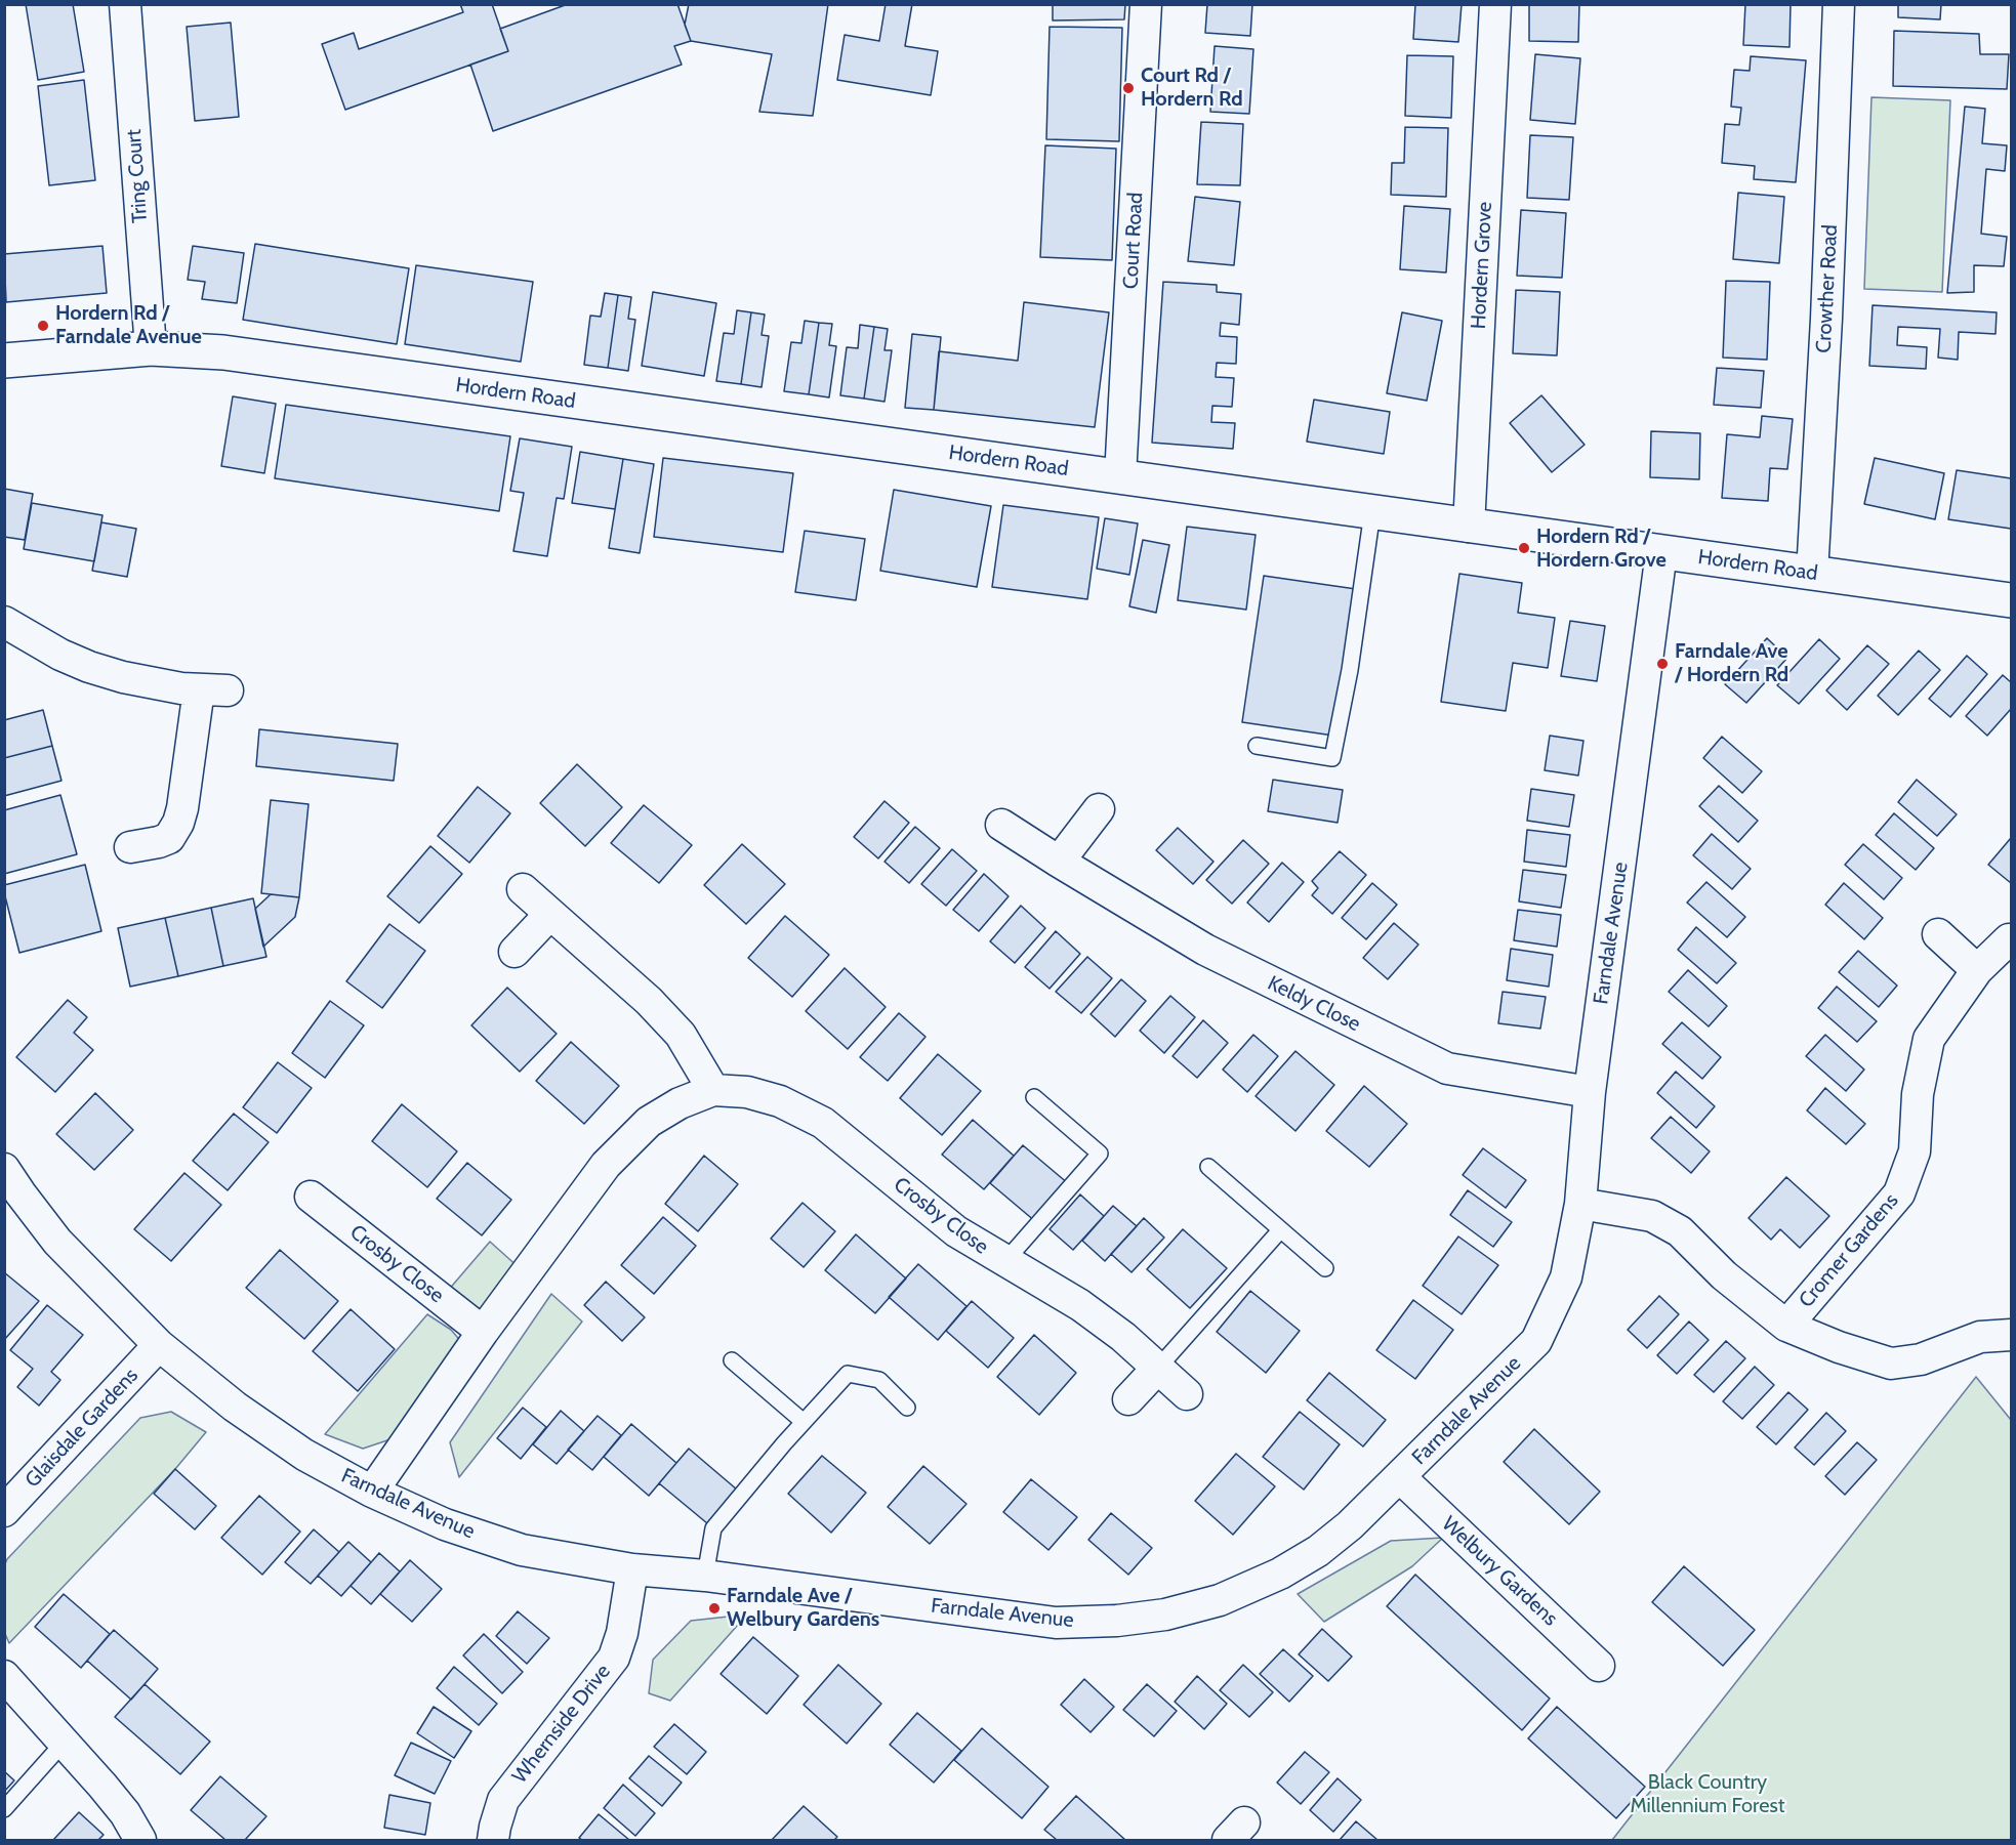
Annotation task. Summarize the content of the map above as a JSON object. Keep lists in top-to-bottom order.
{
  "streets": {
    "street": [
      "Tring Court",
      "Court Road",
      "Hordern Grove",
      "Crowther Road",
      "Hordern Road",
      "Farndale Avenue",
      "Keldy Close",
      "Crosby Close",
      "Cromer Gardens",
      "Glaisdale Gardens",
      "Welbury Gardens",
      "Whernside Drive"
    ]
  },
  "crossings": [
    ["Tring Court", "Hordern Road"],
    ["Court Road", "Hordern Road"],
    ["Hordern Grove", "Hordern Road"],
    ["Crowther Road", "Hordern Road"],
    ["Hordern Road", "Farndale Avenue"],
    ["Farndale Avenue", "Keldy Close"],
    ["Farndale Avenue", "Crosby Close"],
    ["Farndale Avenue", "Cromer Gardens"],
    ["Farndale Avenue", "Glaisdale Gardens"],
    ["Farndale Avenue", "Welbury Gardens"],
    ["Farndale Avenue", "Whernside Drive"]
  ],
  "parks": ["Black Country Millennium Forest"],
  "places": [
    "Court Rd / Hordern Rd",
    "Hordern Rd / Farndale Avenue",
    "Hordern Rd / Hordern Grove",
    "Farndale Ave / Hordern Rd",
    "Farndale Ave / Welbury Gardens"
  ]
}
